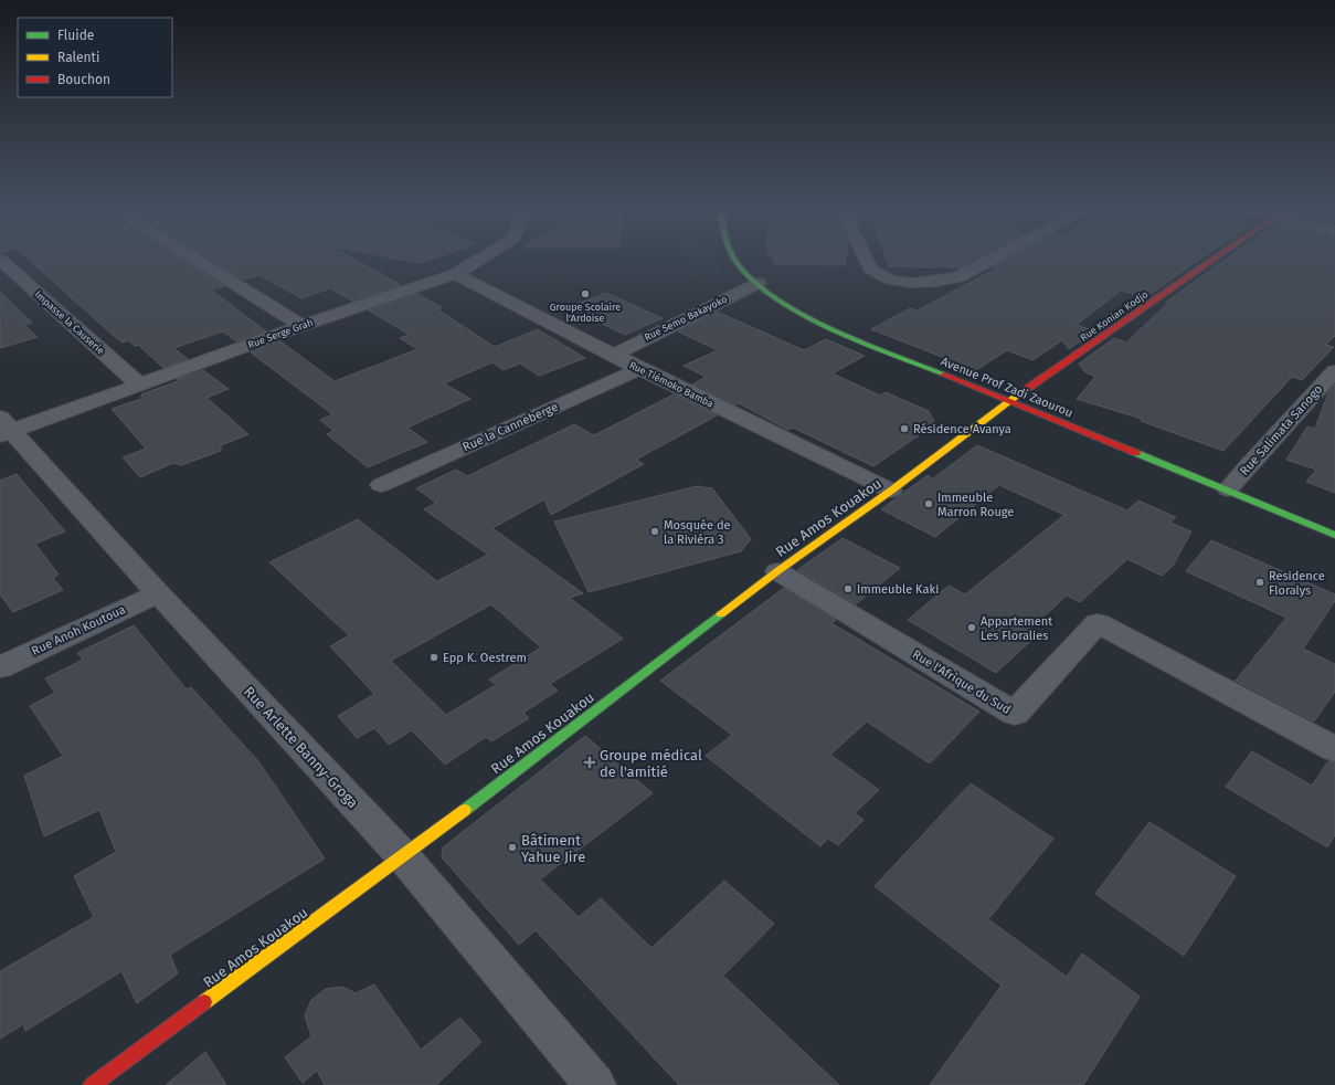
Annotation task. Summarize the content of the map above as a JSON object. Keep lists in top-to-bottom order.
{
  "streets": {
    "street": [
      "Rue Konian Kodjo",
      "Rue Semo Bakayoko",
      "Impasse la Causerie",
      "Rue Serge Grah",
      "Rue Tiémoko Bamba",
      "Avenue Prof Zadi Zaourou",
      "Rue la Canneberge",
      "Rue Salimata Sanogo",
      "Rue Amos Kouakou",
      "Rue Anoh Koutoua",
      "Rue l'Afrique du Sud",
      "Rue Arlette Banny-Groga"
    ]
  },
  "crossings": [
    ["Rue Konian Kodjo", "Avenue Prof Zadi Zaourou"],
    ["Rue Konian Kodjo", "Rue Amos Kouakou"],
    ["Rue Semo Bakayoko", "Rue Tiémoko Bamba"],
    ["Rue Semo Bakayoko", "Avenue Prof Zadi Zaourou"],
    ["Impasse la Causerie", "Rue Serge Grah"],
    ["Rue Serge Grah", "Rue Tiémoko Bamba"],
    ["Rue Serge Grah", "Rue Arlette Banny-Groga"],
    ["Rue Tiémoko Bamba", "Rue la Canneberge"],
    ["Rue Tiémoko Bamba", "Rue Amos Kouakou"],
    ["Avenue Prof Zadi Zaourou", "Rue Salimata Sanogo"],
    ["Avenue Prof Zadi Zaourou", "Rue Amos Kouakou"],
    ["Rue Amos Kouakou", "Rue l'Afrique du Sud"],
    ["Rue Amos Kouakou", "Rue Arlette Banny-Groga"],
    ["Rue Anoh Koutoua", "Rue Arlette Banny-Groga"]
  ],
  "places": {
    "other": [
      "Groupe Scolaire l'Ardoise",
      "Résidence Avanya",
      "Immeuble Marron Rouge",
      "Mosquée de la Riviéra 3",
      "Residence Floralys",
      "Immeuble Kaki",
      "Appartement Les Floralies",
      "Epp K. Oestrem",
      "Bâtiment Yahue Jire"
    ],
    "health": ["Groupe médical de l'amitié"]
  },
  "legend": ["Fluide", "Ralenti", "Bouchon"]
}
